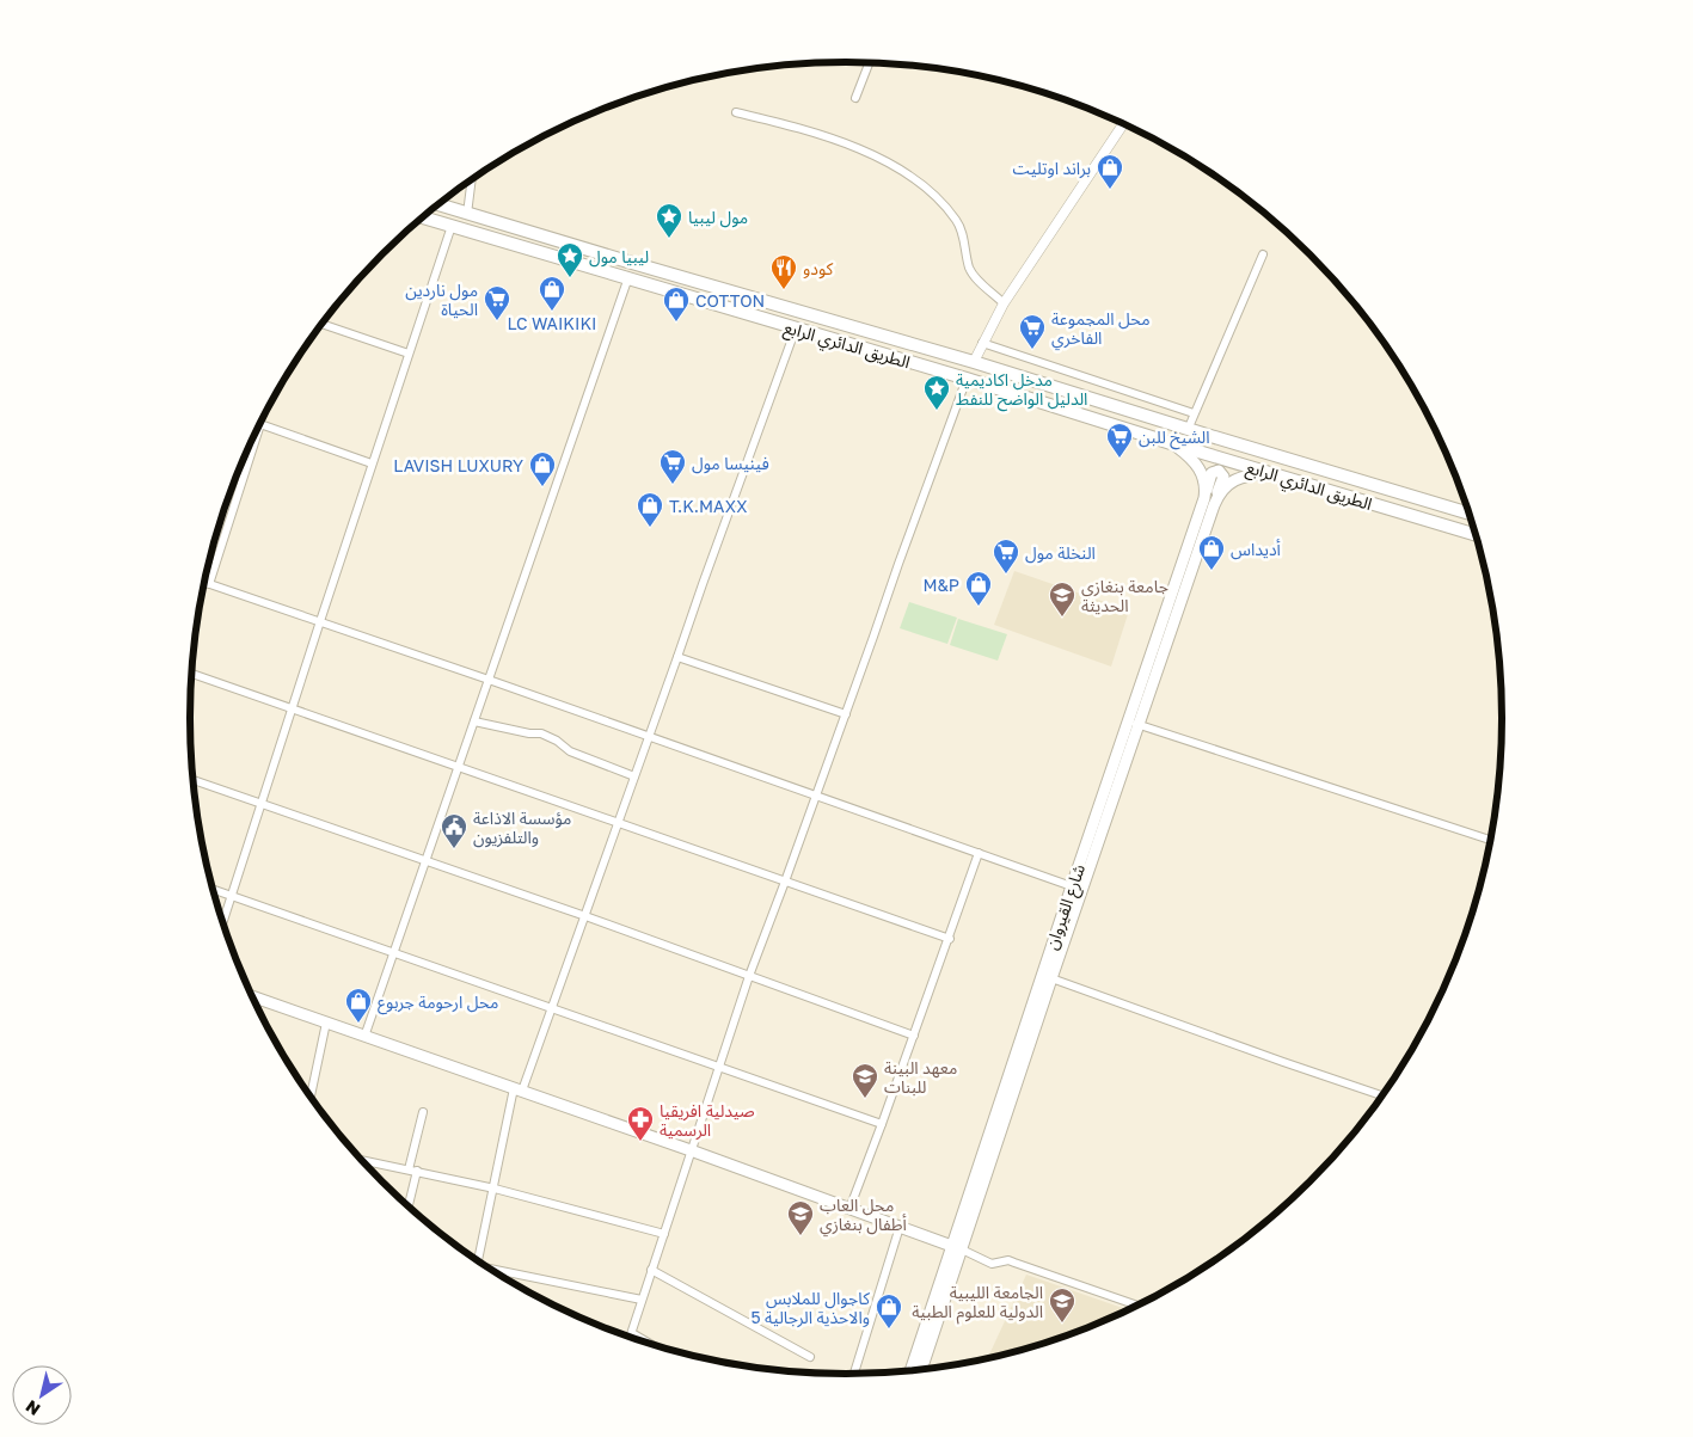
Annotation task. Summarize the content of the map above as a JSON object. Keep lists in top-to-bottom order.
{
  "streets": {
    "main road": ["الطريق الدائري الرابع", "شارع القيروان"]
  },
  "crossings": [
    ["الطريق الدائري الرابع", "شارع القيروان"]
  ],
  "places": {
    "shop": [
      "براند اوتليت",
      "LC WAIKIKI",
      "COTTON",
      "LAVISH LUXURY",
      "T.K.MAXX",
      "أديداس",
      "M&P",
      "محل ارحومة جربوع",
      "كاجوال للملابس والاحذية الرجالية 5"
    ],
    "place": ["مول ليبيا", "ليبيا مول", "مدخل اكاديمية الدليل الواضح للنفط"],
    "restaurant": ["كودو"],
    "supermarket": [
      "مول ناردين الحياة",
      "محل المجموعة الفاخري",
      "الشيخ للبن",
      "فينيسا مول",
      "النخلة مول"
    ],
    "school or university": [
      "جامعة بنغازي الحديثة",
      "معهد البينة للبنات",
      "محل العاب أطفال بنغازي",
      "الجامعة الليبية الدولية للعلوم الطبية"
    ],
    "public building": ["مؤسسة الاذاعة والتلفزيون"],
    "pharmacy": ["صيدلية افريقيا الرسمية"]
  },
  "north": "bottom left"
}
